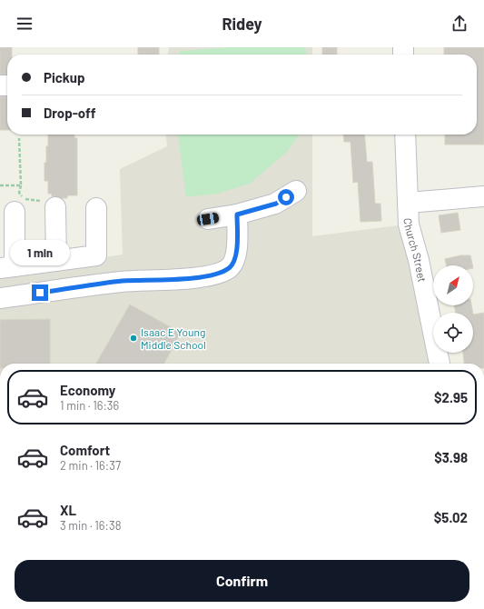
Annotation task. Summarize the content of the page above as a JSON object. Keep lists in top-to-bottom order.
{
  "streets": {
    "street": ["Church Street"]
  },
  "places": ["Isaac E Young Middle School"],
  "north": "top right",
  "page": {
    "header": "Ridey",
    "banner": ["Pickup", "Drop-off"],
    "bubble": "1 min",
    "list": [
      {
        "name": "Economy",
        "note": "1 min · 16:36",
        "value": "$2.95"
      },
      {
        "name": "Comfort",
        "note": "2 min · 16:37",
        "value": "$3.98"
      },
      {
        "name": "XL",
        "note": "3 min · 16:38",
        "value": "$5.02"
      }
    ],
    "buttons": "Confirm"
  }
}
